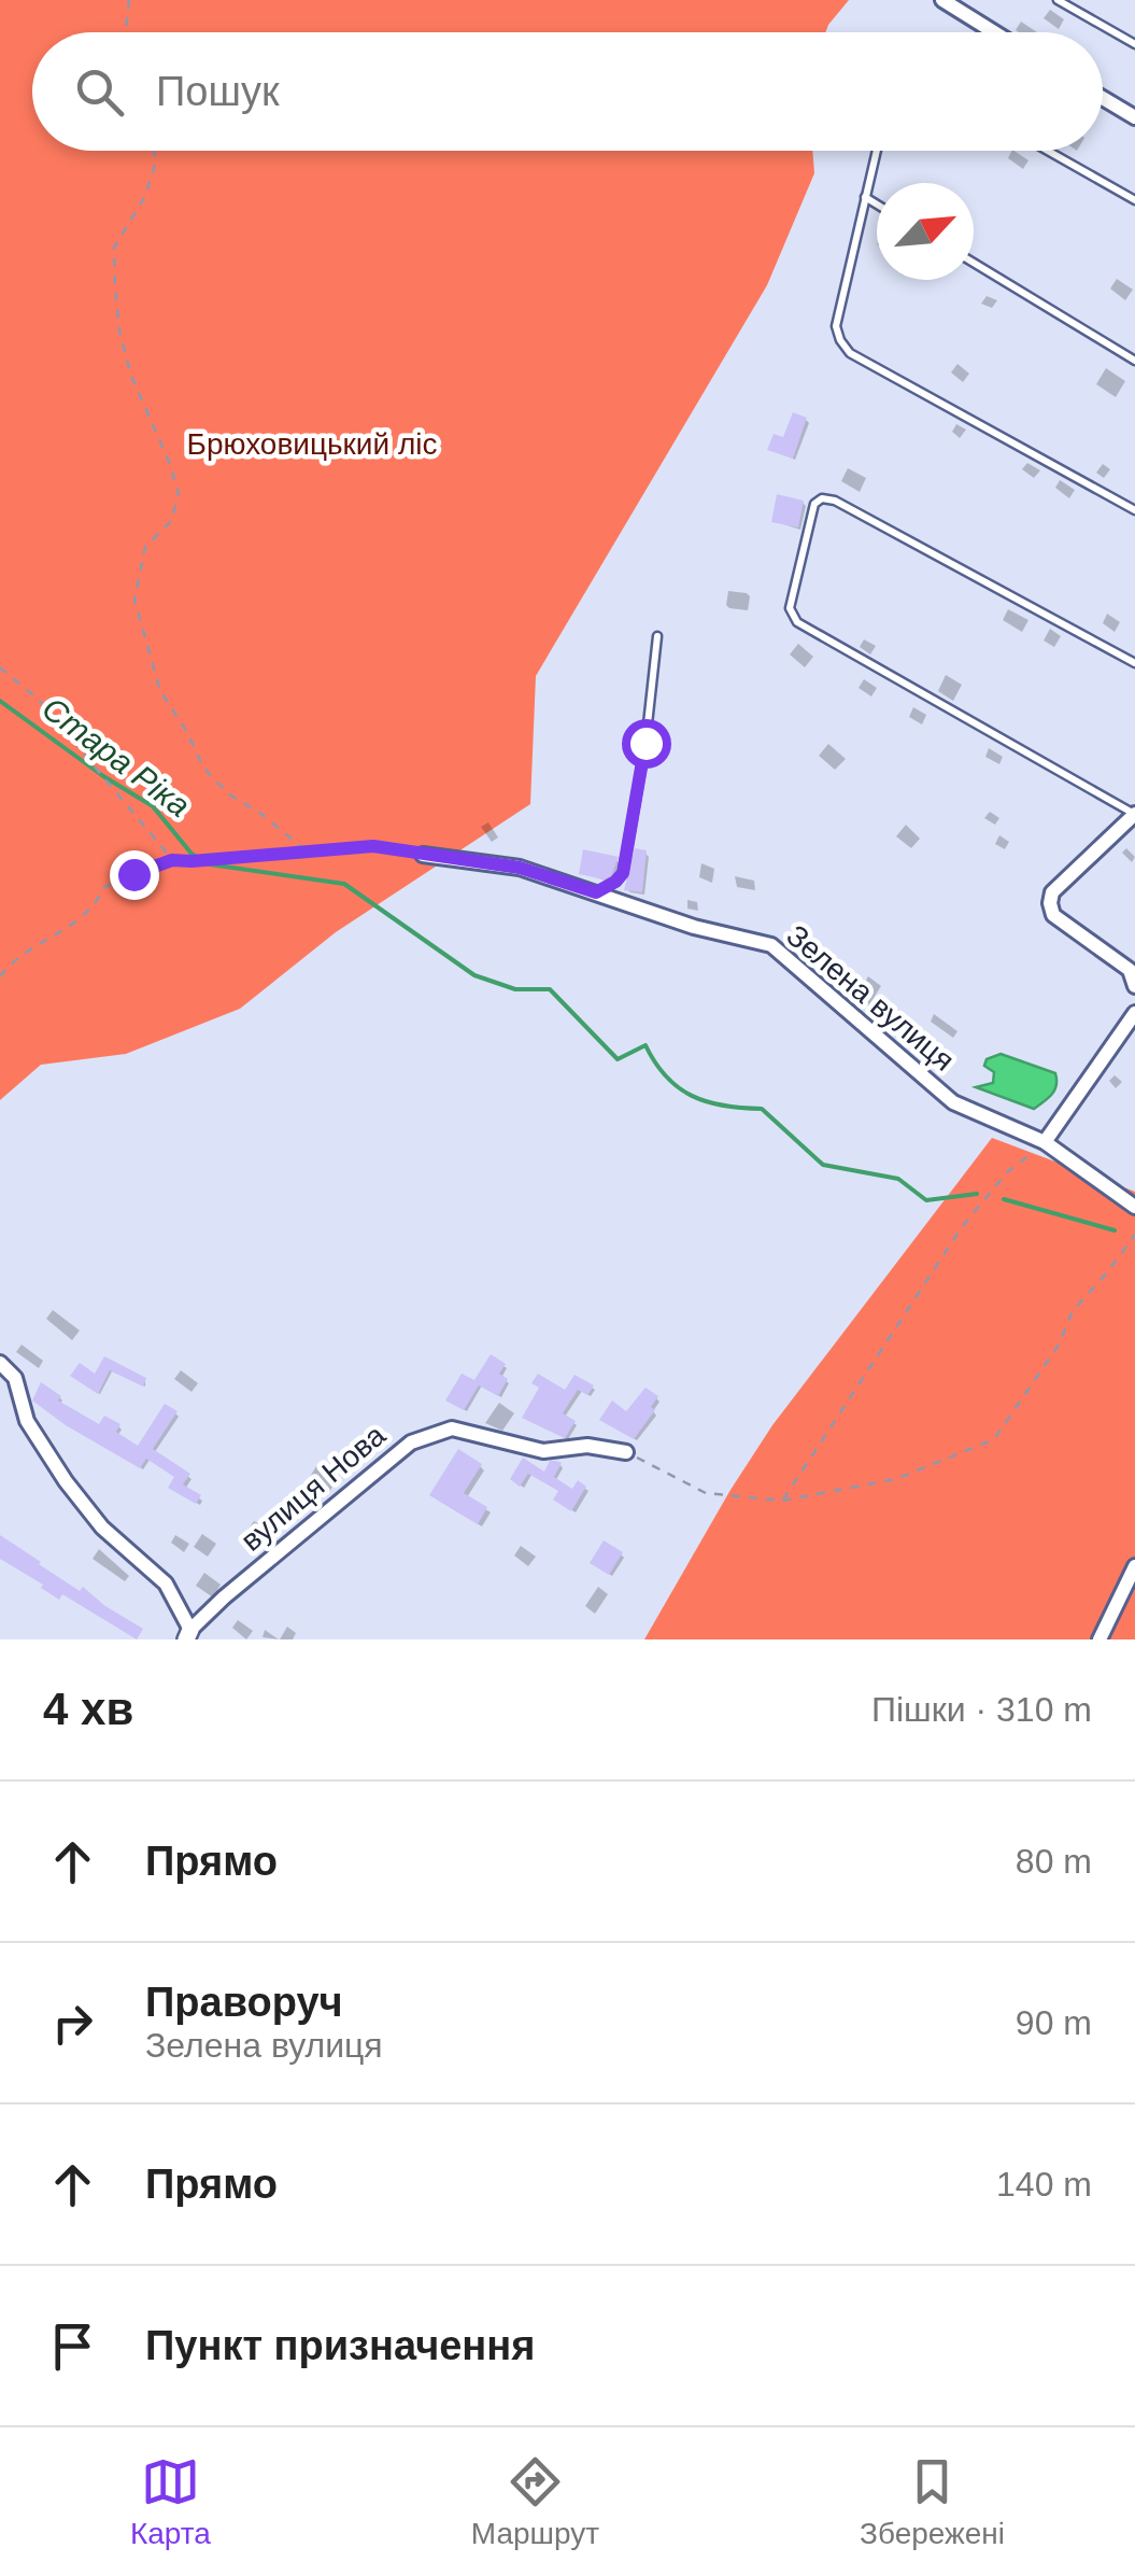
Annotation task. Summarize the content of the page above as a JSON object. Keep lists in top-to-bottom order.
{
  "streets": {
    "street": ["Зелена вулиця", "вулиця Нова"]
  },
  "water": ["Стара Ріка"],
  "parks": ["Брюховицький ліс"],
  "north": "top right",
  "page": {
    "search": "Пошук",
    "heading": ["4 хв", "Пішки · 310 m"],
    "list": [
      ["Прямо", "80 m"],
      ["Праворуч", "Зелена вулиця", "90 m"],
      ["Прямо", "140 m"],
      "Пункт призначення"
    ],
    "nav": ["Карта", "Маршрут", "Збережені"]
  }
}
